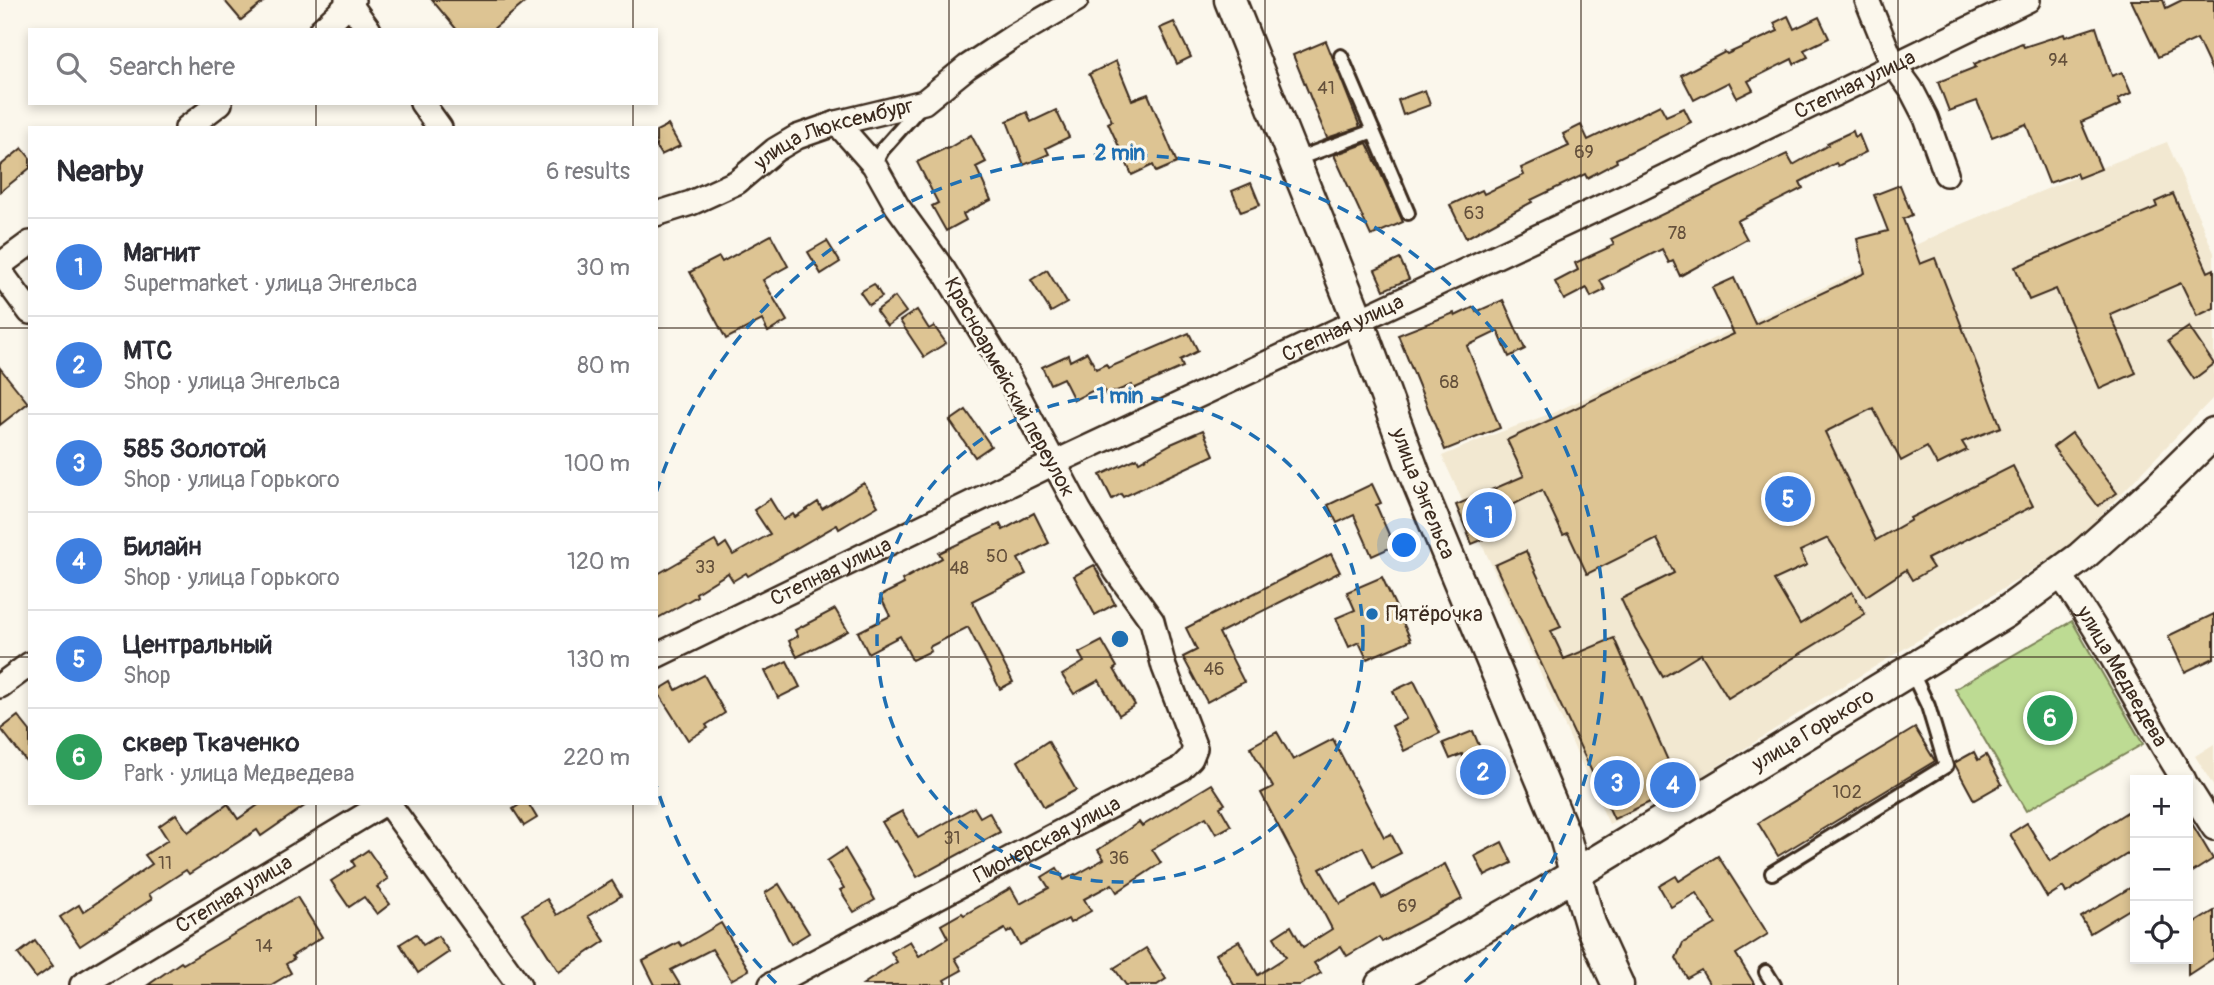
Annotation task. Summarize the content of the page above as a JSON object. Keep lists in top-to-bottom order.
{
  "streets": {
    "street": [
      "Степная улица",
      "улица Люксембург",
      "Красноармейский переулок",
      "улица Энгельса",
      "улица Медведева",
      "улица Горького",
      "Пионерская улица"
    ]
  },
  "crossings": [
    ["Степная улица", "Красноармейский переулок"],
    ["Степная улица", "улица Энгельса"],
    ["улица Люксембург", "Красноармейский переулок"],
    ["Красноармейский переулок", "Пионерская улица"],
    ["улица Энгельса", "улица Горького"],
    ["улица Медведева", "улица Горького"]
  ],
  "places": ["Пятёрочка"],
  "house_numbers": [
    "94",
    "41",
    "69",
    "63",
    "78",
    "68",
    "50",
    "33",
    "48",
    "46",
    "102",
    "31",
    "36",
    "11",
    "69",
    "14"
  ],
  "page": {
    "search": "Search here",
    "heading": ["Nearby", "6 results"],
    "list": [
      {
        "mark": "1",
        "name": "Магнит",
        "note": "Supermarket · улица Энгельса",
        "value": "30 m"
      },
      {
        "mark": "2",
        "name": "МТС",
        "note": "Shop · улица Энгельса",
        "value": "80 m"
      },
      {
        "mark": "3",
        "name": "585 Золотой",
        "note": "Shop · улица Горького",
        "value": "100 m"
      },
      {
        "mark": "4",
        "name": "Билайн",
        "note": "Shop · улица Горького",
        "value": "120 m"
      },
      {
        "mark": "5",
        "name": "Центральный",
        "note": "Shop",
        "value": "130 m"
      },
      {
        "mark": "6",
        "name": "сквер Ткаченко",
        "note": "Park · улица Медведева",
        "value": "220 m"
      }
    ],
    "pins": [
      "5",
      "1",
      "6",
      "2",
      "3",
      "4"
    ],
    "map_buttons": ["+", "−"]
  },
  "rings": ["2 min", "1 min"]
}
